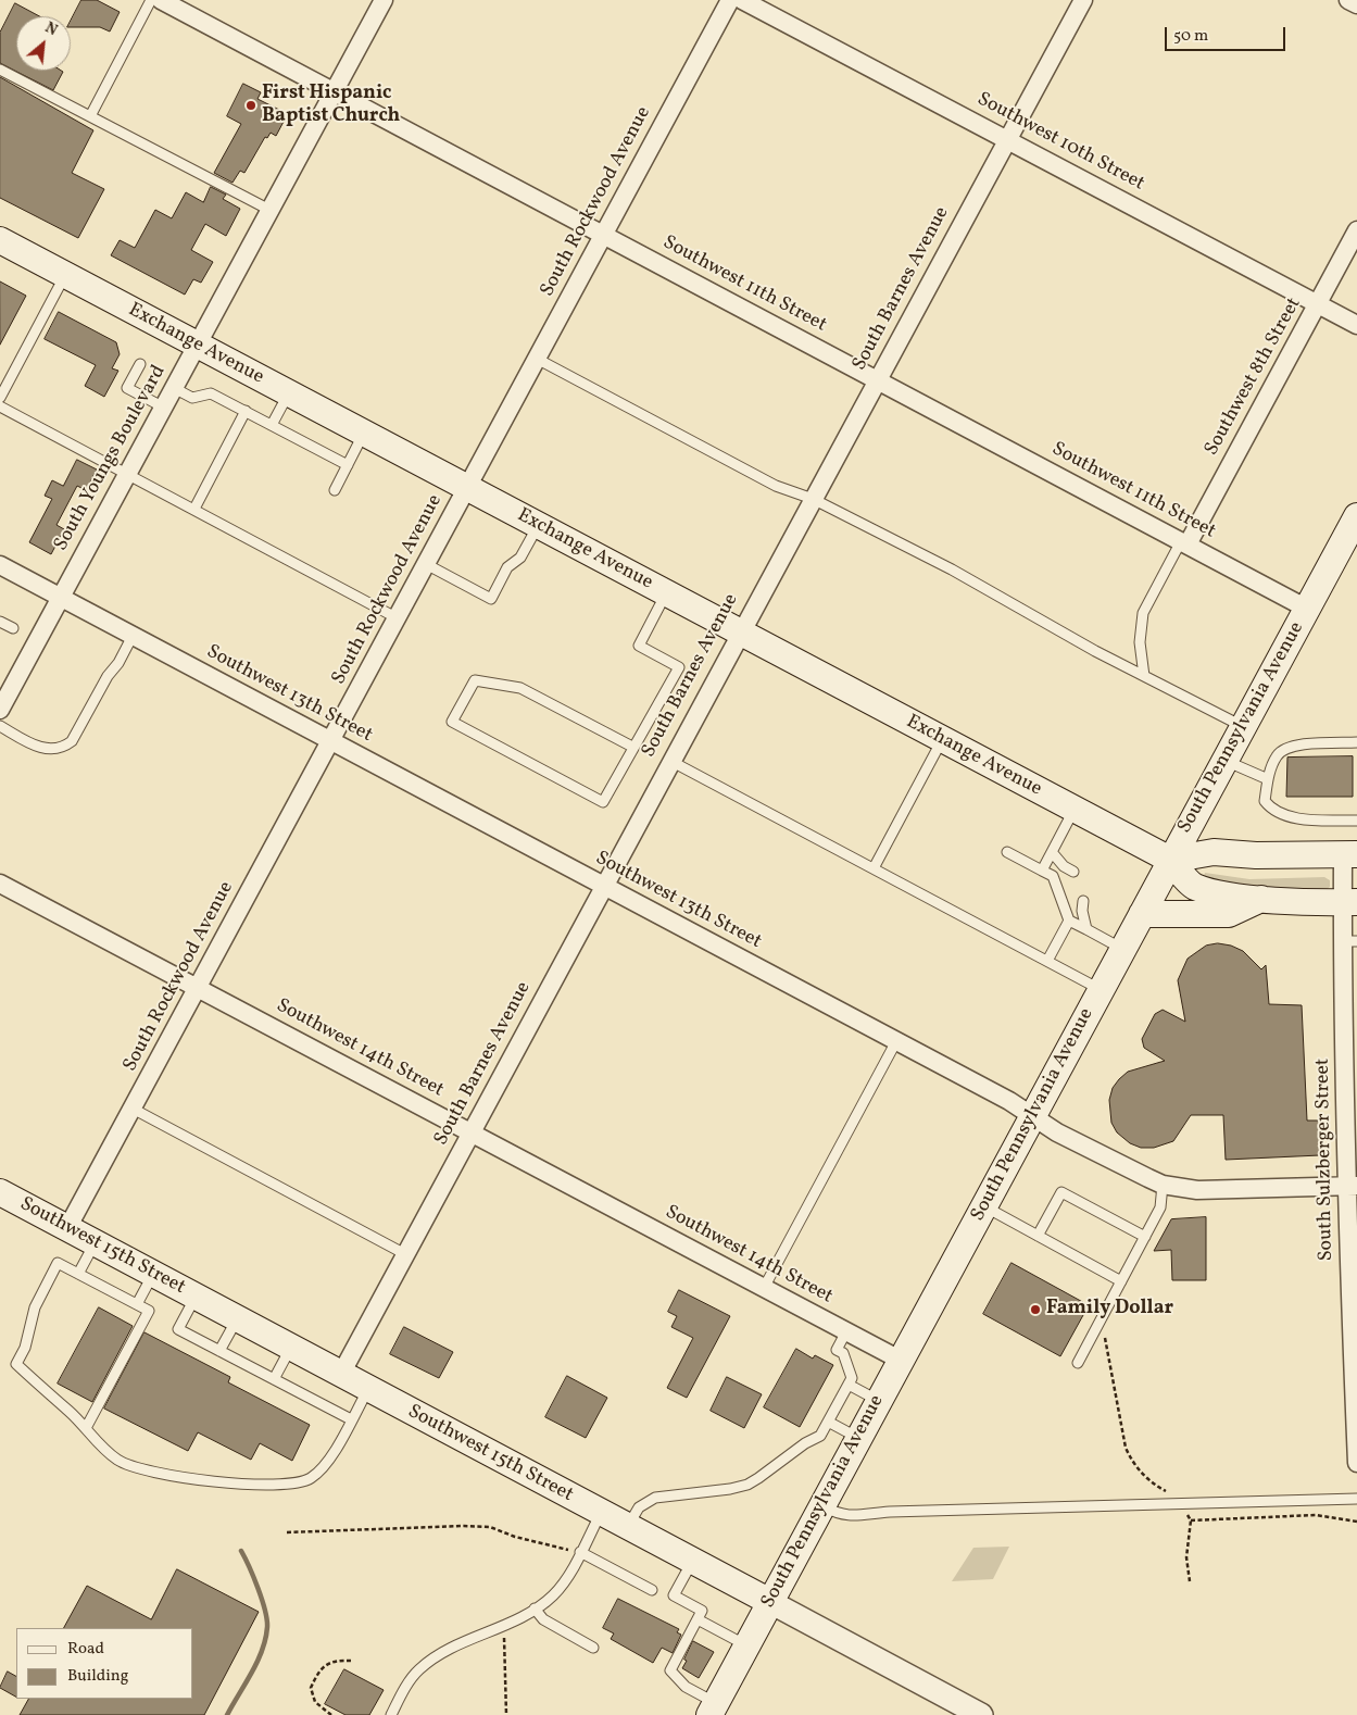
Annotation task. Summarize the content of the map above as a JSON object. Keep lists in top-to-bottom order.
{
  "streets": {
    "main road": ["Exchange Avenue", "South Pennsylvania Avenue", "Southwest 15th Street"],
    "street": [
      "Southwest 10th Street",
      "South Rockwood Avenue",
      "Southwest 11th Street",
      "South Barnes Avenue",
      "Southwest 8th Street",
      "South Youngs Boulevard",
      "Southwest 13th Street",
      "Southwest 14th Street",
      "South Sulzberger Street"
    ]
  },
  "crossings": [
    ["Southwest 10th Street", "South Barnes Avenue"],
    ["Southwest 10th Street", "Southwest 8th Street"],
    ["South Rockwood Avenue", "Southwest 11th Street"],
    ["South Rockwood Avenue", "Exchange Avenue"],
    ["South Rockwood Avenue", "Southwest 13th Street"],
    ["South Rockwood Avenue", "Southwest 14th Street"],
    ["South Rockwood Avenue", "Southwest 15th Street"],
    ["Southwest 11th Street", "South Barnes Avenue"],
    ["Southwest 11th Street", "Southwest 8th Street"],
    ["Southwest 11th Street", "South Youngs Boulevard"],
    ["Southwest 11th Street", "South Pennsylvania Avenue"],
    ["South Barnes Avenue", "Exchange Avenue"],
    ["South Barnes Avenue", "Southwest 13th Street"],
    ["South Barnes Avenue", "Southwest 14th Street"],
    ["South Barnes Avenue", "Southwest 15th Street"],
    ["Exchange Avenue", "South Youngs Boulevard"],
    ["Exchange Avenue", "South Pennsylvania Avenue"],
    ["Exchange Avenue", "South Sulzberger Street"],
    ["South Youngs Boulevard", "Southwest 13th Street"],
    ["Southwest 13th Street", "South Pennsylvania Avenue"],
    ["Southwest 13th Street", "South Sulzberger Street"],
    ["South Pennsylvania Avenue", "Southwest 14th Street"],
    ["South Pennsylvania Avenue", "Southwest 15th Street"]
  ],
  "places": ["First Hispanic Baptist Church", "Family Dollar"],
  "legend": ["Road", "Building"],
  "scale_bar": "50 m",
  "north": "top right"
}
